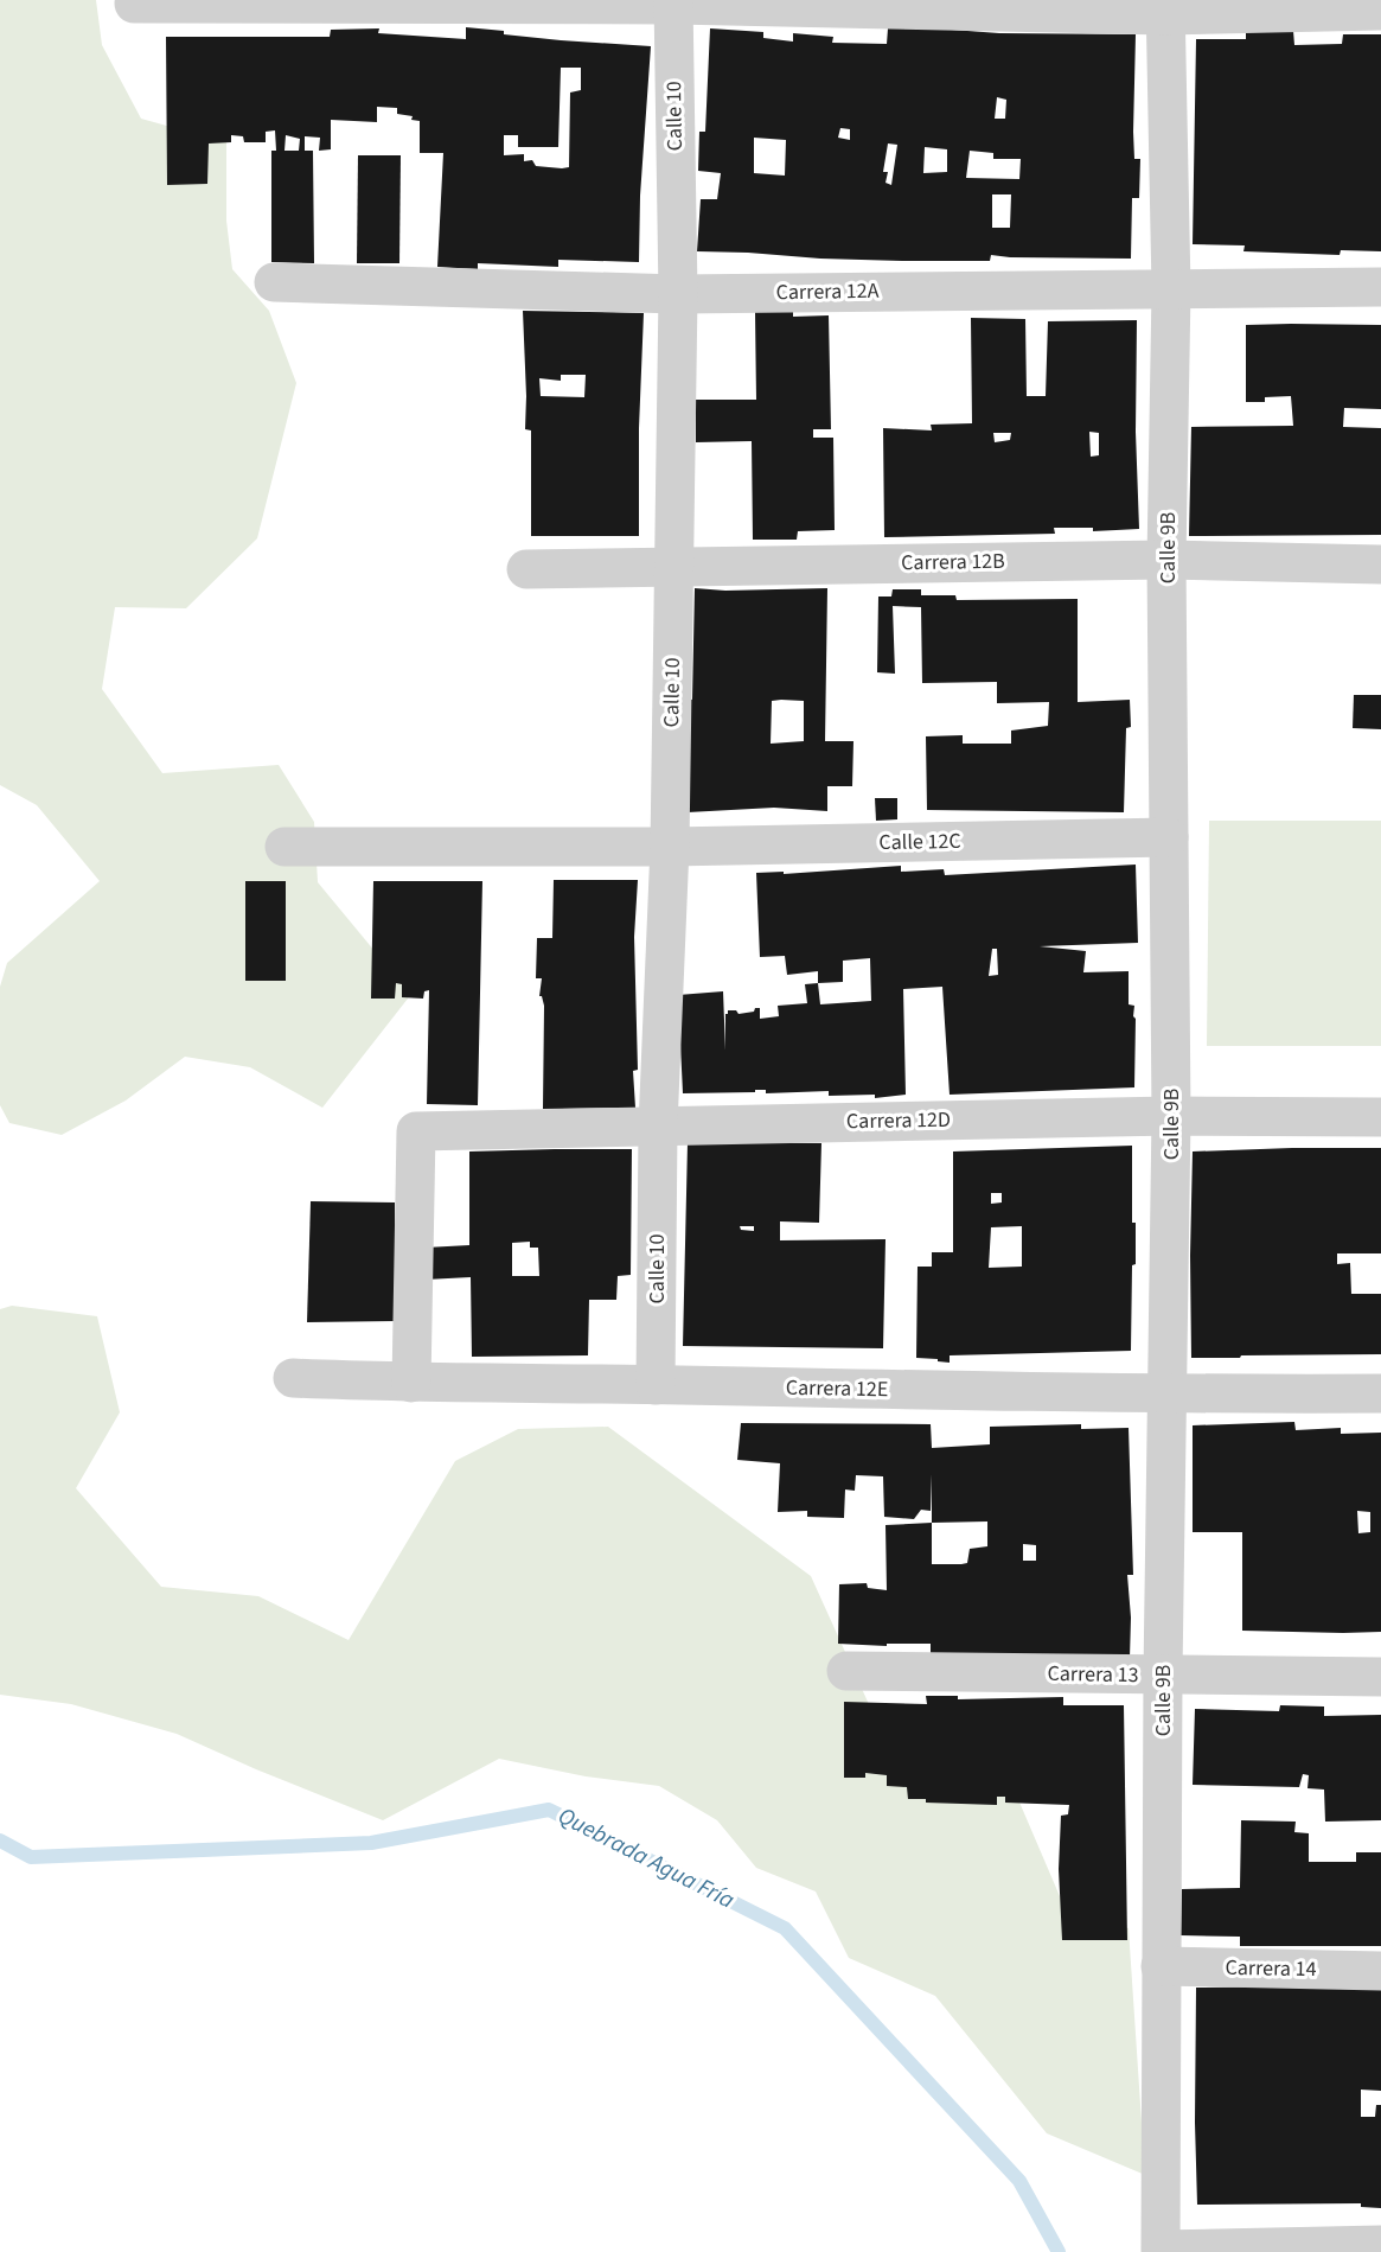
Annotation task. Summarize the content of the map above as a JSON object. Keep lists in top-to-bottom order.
{
  "streets": {
    "street": [
      "Calle 10",
      "Carrera 12A",
      "Calle 9B",
      "Carrera 12B",
      "Calle 12C",
      "Carrera 12D",
      "Carrera 12E",
      "Carrera 13",
      "Carrera 14"
    ]
  },
  "crossings": [
    ["Calle 10", "Carrera 12A"],
    ["Calle 10", "Carrera 12B"],
    ["Calle 10", "Calle 12C"],
    ["Calle 10", "Carrera 12D"],
    ["Calle 10", "Carrera 12E"],
    ["Carrera 12A", "Calle 9B"],
    ["Calle 9B", "Carrera 12B"],
    ["Calle 9B", "Calle 12C"],
    ["Calle 9B", "Carrera 12D"],
    ["Calle 9B", "Carrera 12E"],
    ["Calle 9B", "Carrera 13"],
    ["Calle 9B", "Carrera 14"],
    ["Carrera 12D", "Carrera 12E"]
  ],
  "water": ["Quebrada Agua Fría"]
}
